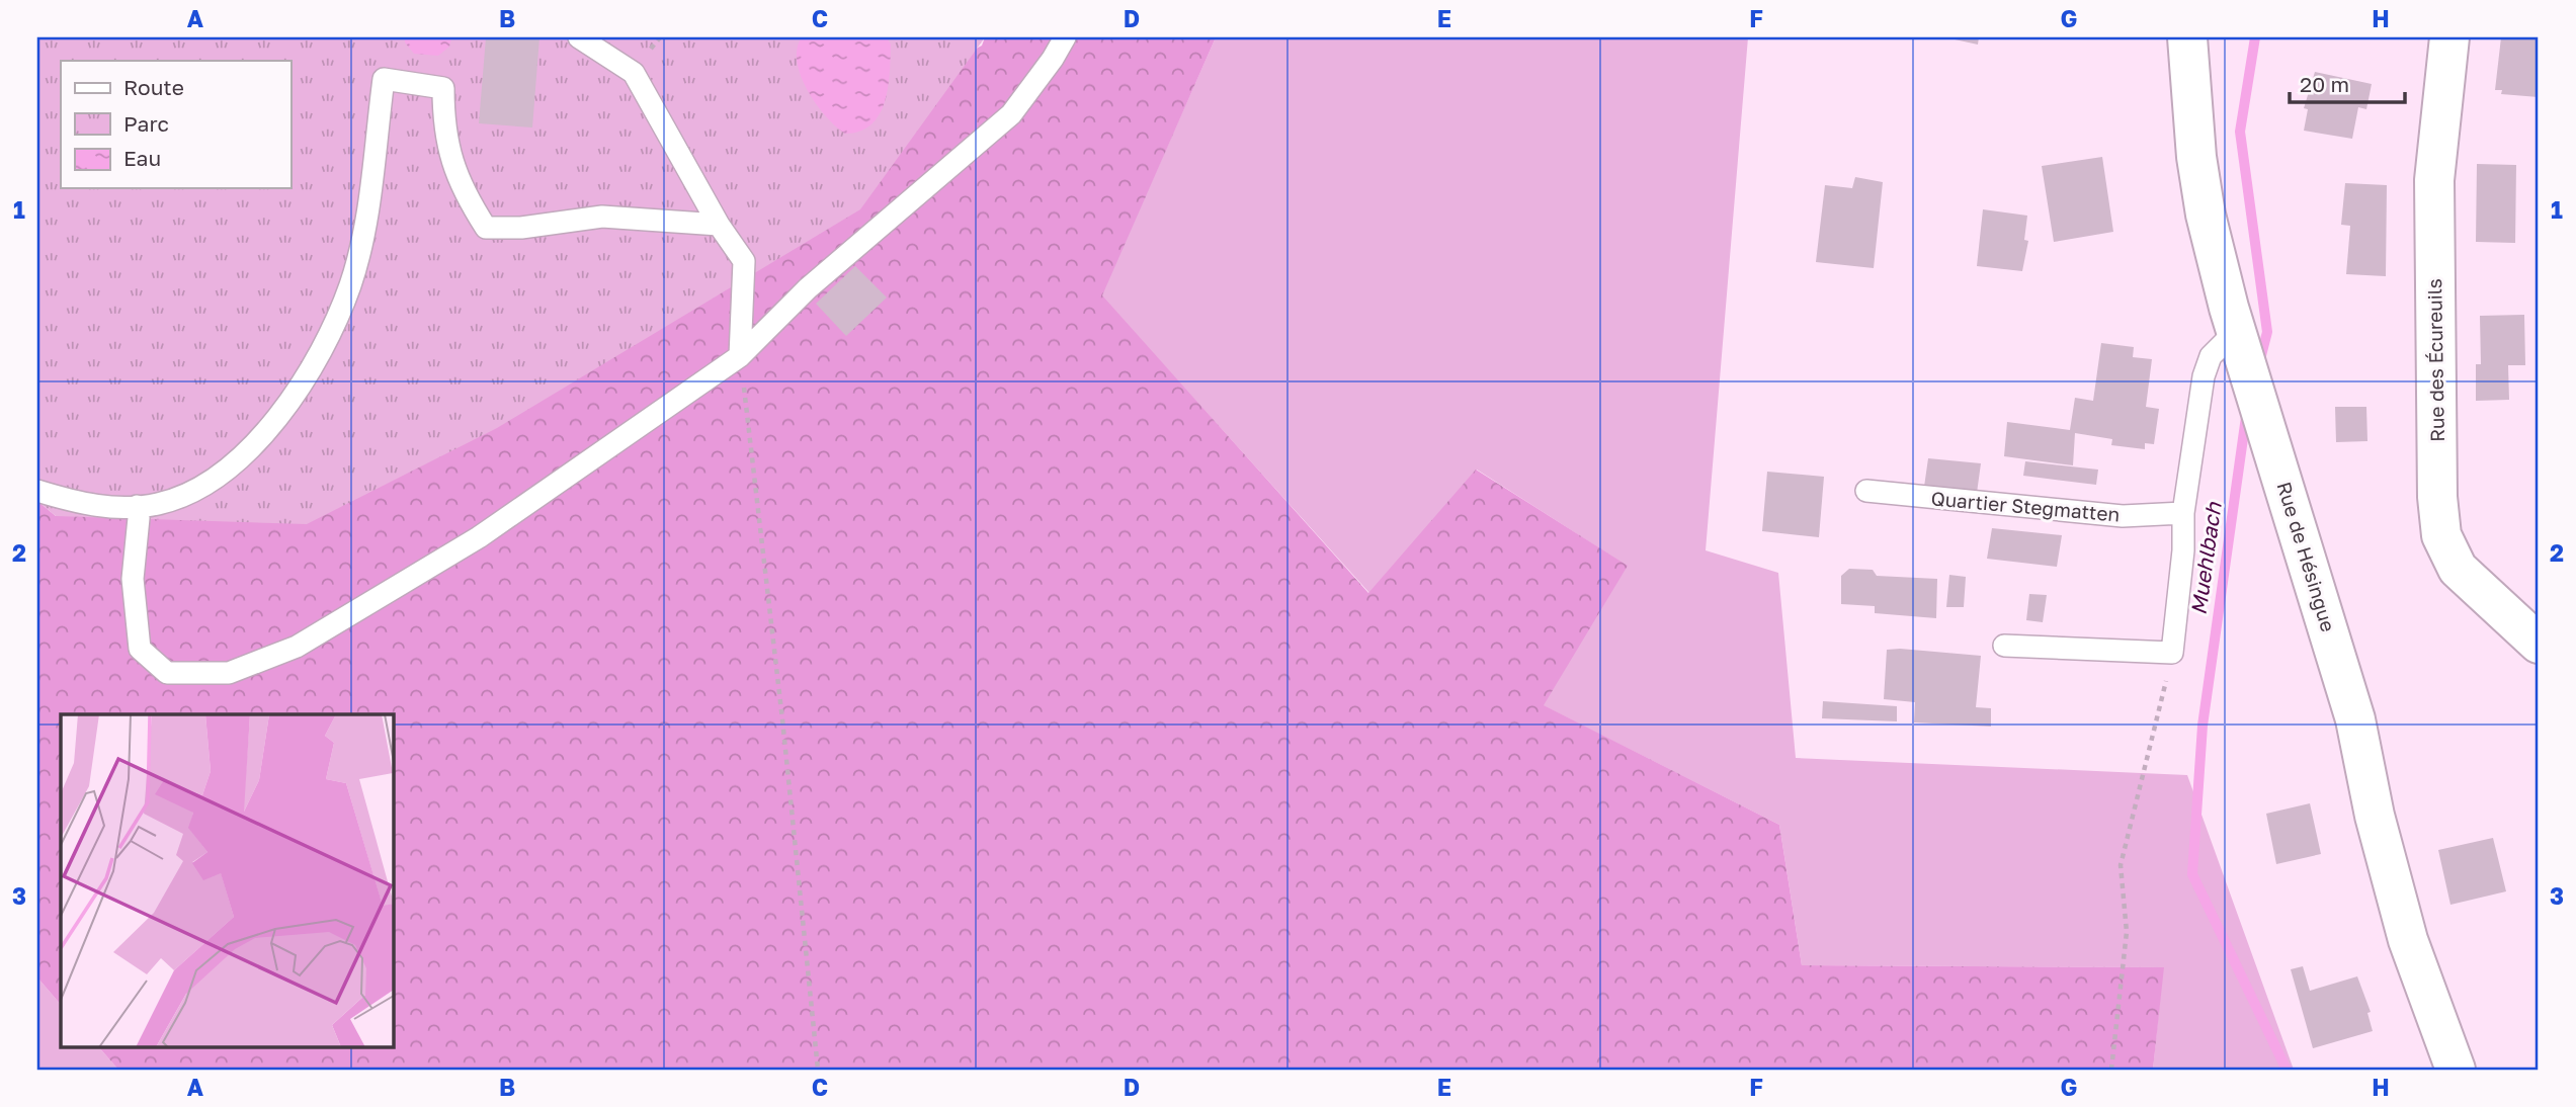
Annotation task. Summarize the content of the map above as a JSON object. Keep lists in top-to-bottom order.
{
  "streets": {
    "street": ["Rue des Écureuils", "Rue de Hésingue"],
    "lane": ["Quartier Stegmatten"]
  },
  "water": ["Muehlbach"],
  "legend": ["Route", "Parc", "Eau"],
  "scale_bar": "20 m",
  "grid": {
    "columns": [
      "A",
      "B",
      "C",
      "D",
      "E",
      "F",
      "G",
      "H"
    ],
    "rows": ["1", "2", "3"]
  }
}
